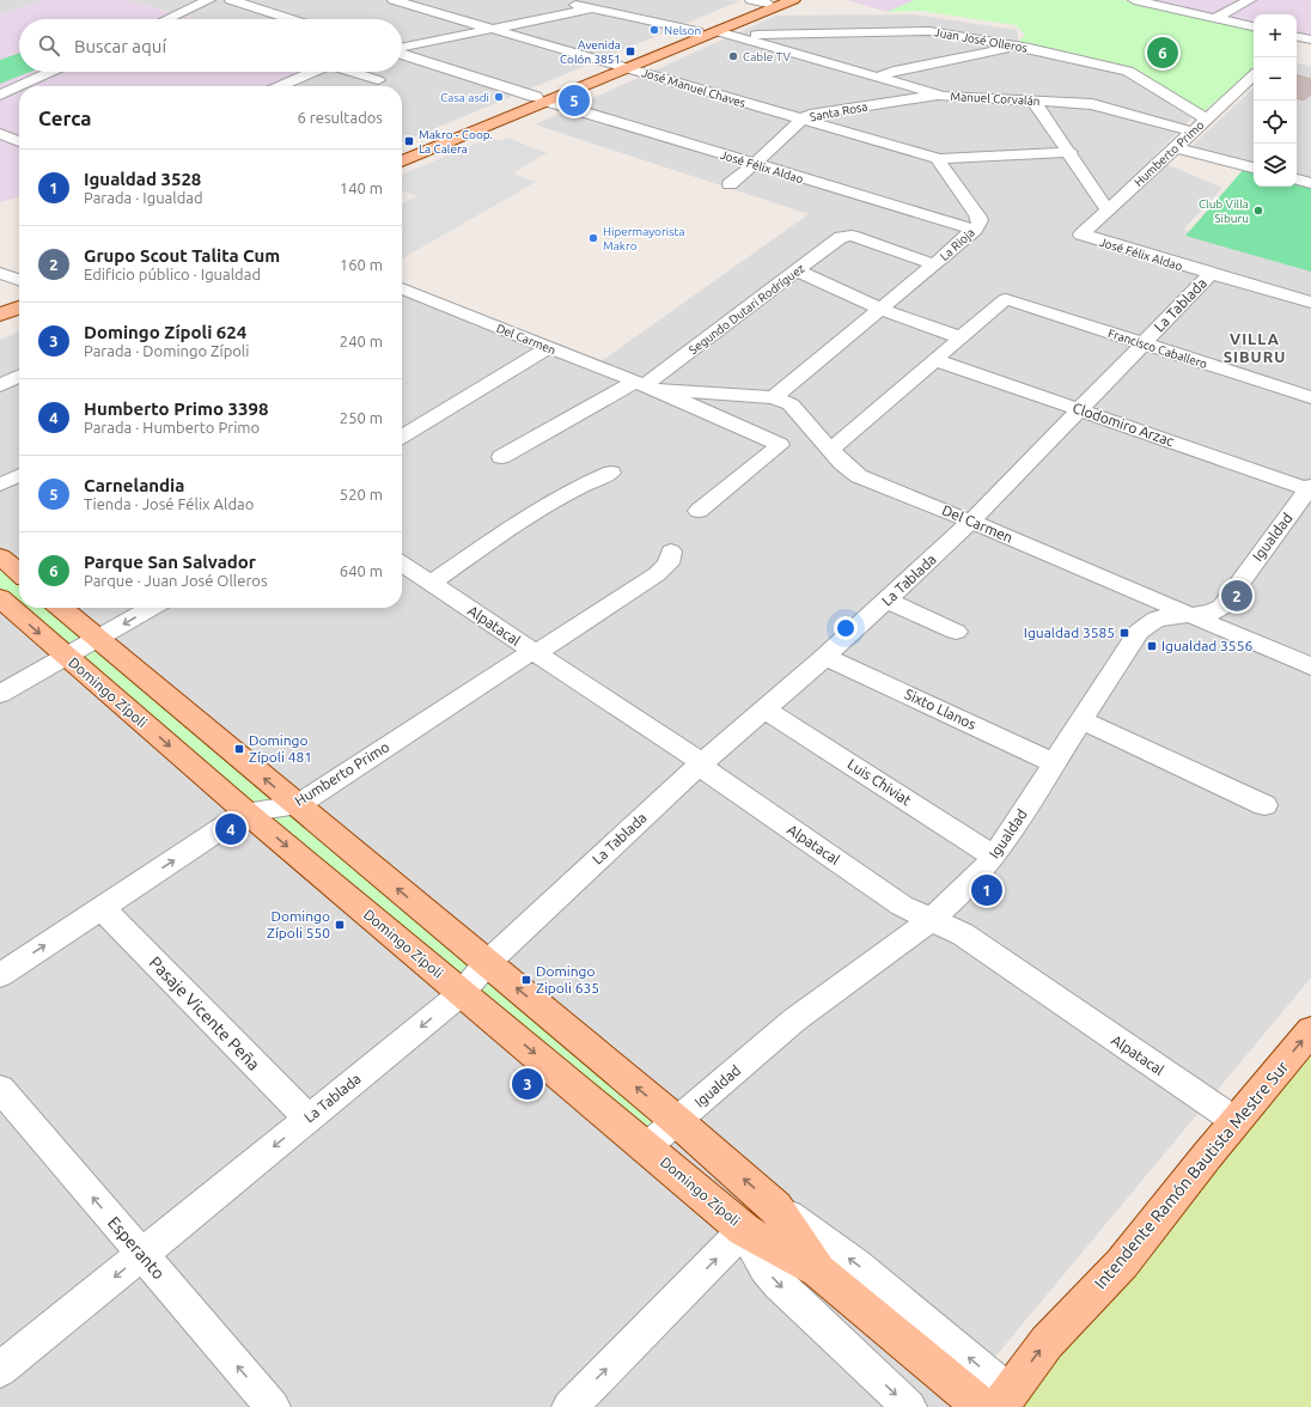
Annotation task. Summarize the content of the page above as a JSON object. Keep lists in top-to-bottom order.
{
  "streets": {
    "main road": ["Domingo Zípoli", "Intendente Ramón Bautista Mestre Sur"],
    "street": [
      "Juan José Olleros",
      "José Manuel Chaves",
      "Manuel Corvalán",
      "Santa Rosa",
      "Humberto Primo",
      "José Félix Aldao",
      "La Rioja",
      "La Tablada",
      "Segundo Dutari Rodríguez",
      "Del Carmen",
      "Francisco Caballero",
      "Clodomiro Arzac",
      "Igualdad",
      "Alpatacal",
      "Sixto Llanos",
      "Luis Chiviat",
      "Pasaje Vicente Peña",
      "Esperanto"
    ]
  },
  "crossings": [
    ["Juan José Olleros", "Manuel Corvalán"],
    ["Juan José Olleros", "Humberto Primo"],
    ["José Manuel Chaves", "Santa Rosa"],
    ["José Manuel Chaves", "La Rioja"],
    ["Manuel Corvalán", "Santa Rosa"],
    ["Manuel Corvalán", "Humberto Primo"],
    ["Santa Rosa", "José Félix Aldao"],
    ["Humberto Primo", "José Félix Aldao"],
    ["Humberto Primo", "Alpatacal"],
    ["Humberto Primo", "Domingo Zípoli"],
    ["Humberto Primo", "Pasaje Vicente Peña"],
    ["José Félix Aldao", "La Rioja"],
    ["José Félix Aldao", "La Tablada"],
    ["La Rioja", "Segundo Dutari Rodríguez"],
    ["La Rioja", "Del Carmen"],
    ["La Tablada", "Del Carmen"],
    ["La Tablada", "Francisco Caballero"],
    ["La Tablada", "Clodomiro Arzac"],
    ["La Tablada", "Alpatacal"],
    ["La Tablada", "Domingo Zípoli"],
    ["La Tablada", "Sixto Llanos"],
    ["La Tablada", "Luis Chiviat"],
    ["La Tablada", "Pasaje Vicente Peña"],
    ["La Tablada", "Esperanto"],
    ["Segundo Dutari Rodríguez", "Del Carmen"],
    ["Del Carmen", "Igualdad"],
    ["Clodomiro Arzac", "Igualdad"],
    ["Igualdad", "Alpatacal"],
    ["Igualdad", "Domingo Zípoli"],
    ["Igualdad", "Sixto Llanos"],
    ["Igualdad", "Luis Chiviat"],
    ["Alpatacal", "Intendente Ramón Bautista Mestre Sur"],
    ["Domingo Zípoli", "Intendente Ramón Bautista Mestre Sur"]
  ],
  "one_way": ["La Tablada", "Intendente Ramón Bautista Mestre Sur", "Esperanto"],
  "districts": ["VILLA SIBURU"],
  "places": {
    "other": [
      "Nelson",
      "Cable TV",
      "Casa asdi",
      "Club Villa Siburu",
      "Hipermayorista Makro"
    ],
    "transit": [
      "Avenida Colón 3851",
      "Makro - Coop. La Calera",
      "Igualdad 3585",
      "Igualdad 3556",
      "Domingo Zípoli 481",
      "Domingo Zípoli 550",
      "Domingo Zipoli 635"
    ]
  },
  "page": {
    "map_buttons": ["+", "−"],
    "search": "Buscar aquí",
    "pins": [
      "6",
      "5",
      "2",
      "4",
      "1",
      "3"
    ],
    "heading": ["Cerca", "6 resultados"],
    "list": [
      {
        "mark": "1",
        "name": "Igualdad 3528",
        "note": "Parada · Igualdad",
        "value": "140 m"
      },
      {
        "mark": "2",
        "name": "Grupo Scout Talita Cum",
        "note": "Edificio público · Igualdad",
        "value": "160 m"
      },
      {
        "mark": "3",
        "name": "Domingo Zípoli 624",
        "note": "Parada · Domingo Zípoli",
        "value": "240 m"
      },
      {
        "mark": "4",
        "name": "Humberto Primo 3398",
        "note": "Parada · Humberto Primo",
        "value": "250 m"
      },
      {
        "mark": "5",
        "name": "Carnelandia",
        "note": "Tienda · José Félix Aldao",
        "value": "520 m"
      },
      {
        "mark": "6",
        "name": "Parque San Salvador",
        "note": "Parque · Juan José Olleros",
        "value": "640 m"
      }
    ]
  }
}
